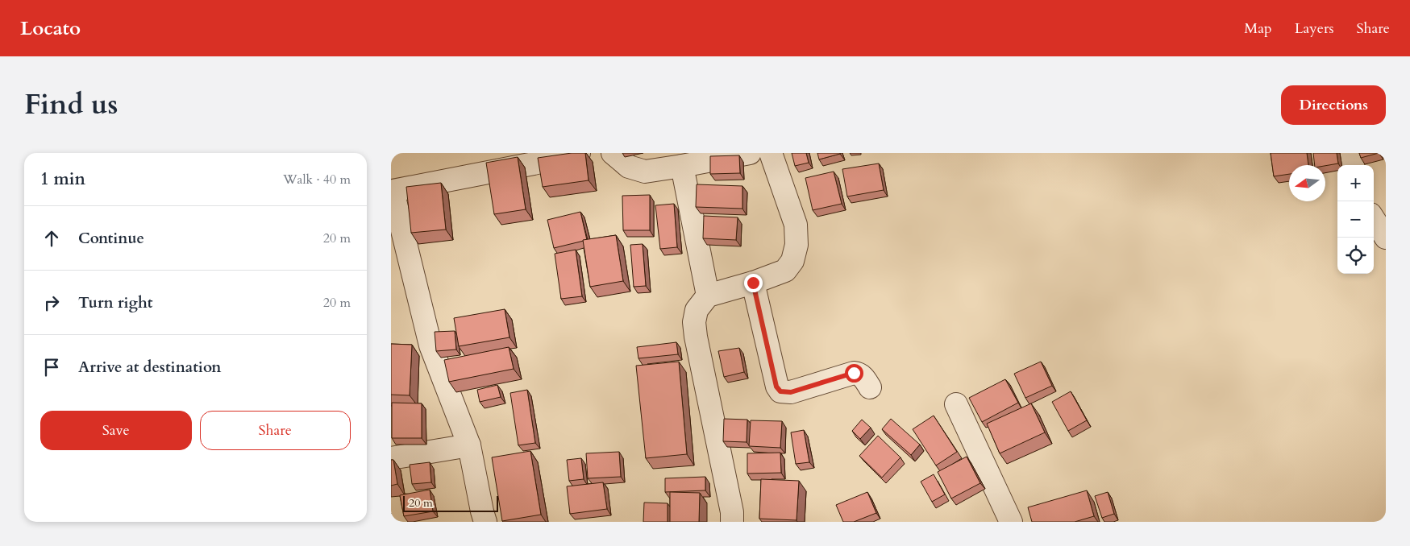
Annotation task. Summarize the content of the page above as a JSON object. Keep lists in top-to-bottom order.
{
  "scale_bar": "20 m",
  "north": "left",
  "page": {
    "header": "Locato",
    "nav": ["Map", "Layers", "Share"],
    "title": "Find us",
    "buttons": [
      "Directions",
      ["Save", "Share"]
    ],
    "heading": ["1 min", "Walk · 40 m"],
    "map_buttons": ["+", "−"],
    "list": [
      ["Continue", "20 m"],
      ["Turn right", "20 m"],
      "Arrive at destination"
    ],
    "scale": "20 m"
  }
}
